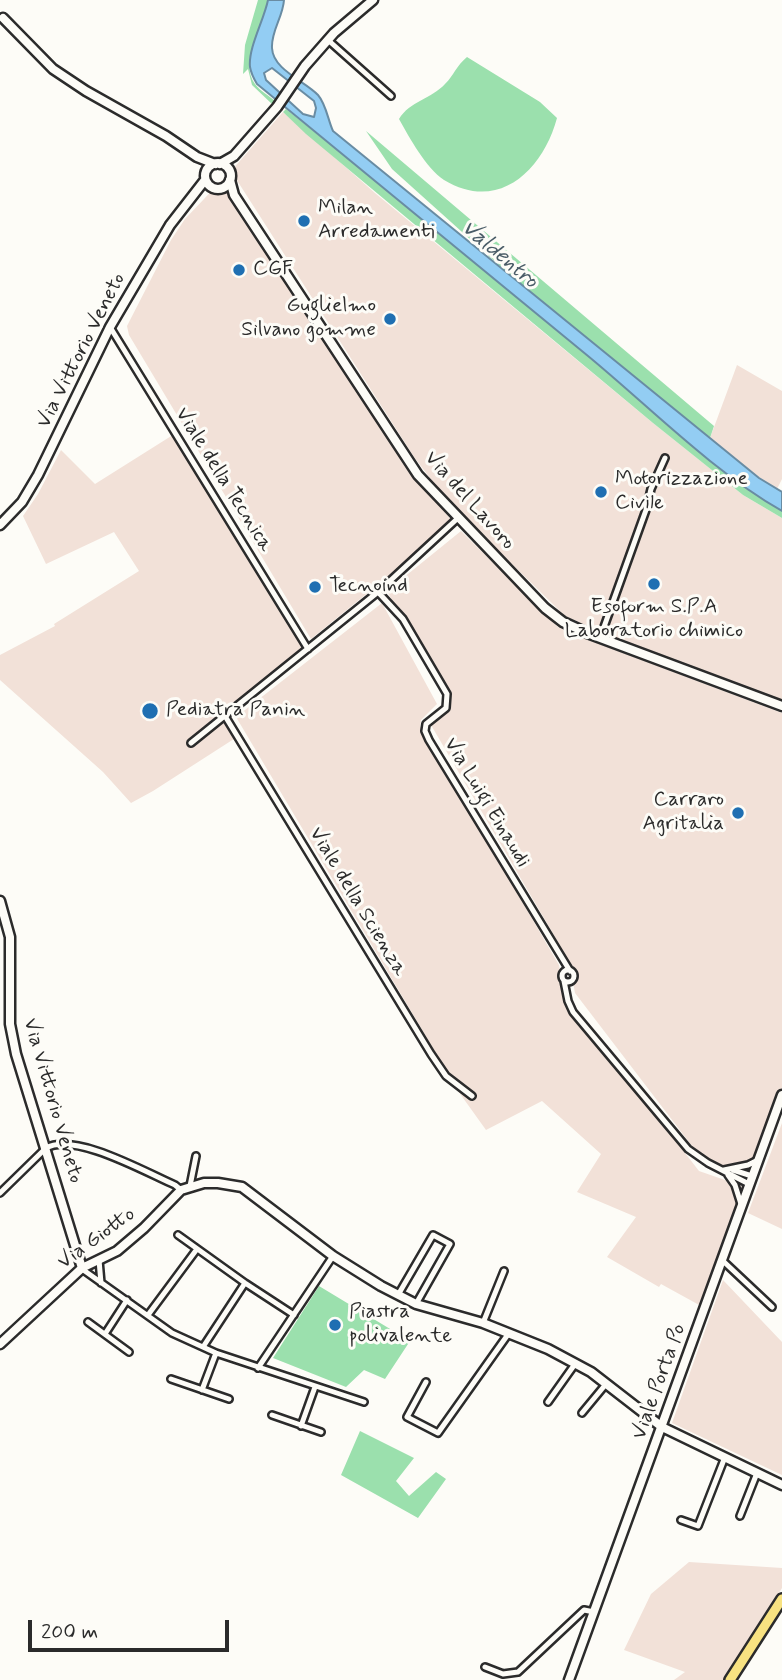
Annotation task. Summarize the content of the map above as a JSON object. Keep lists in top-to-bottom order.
{
  "streets": {
    "street": [
      "Via Vittorio Veneto",
      "Viale della Tecnica",
      "Via del Lavoro",
      "Via Luigi Einaudi",
      "Viale della Scienza",
      "Via Giotto",
      "Viale Porta Po"
    ]
  },
  "crossings": [
    ["Via Vittorio Veneto", "Viale della Tecnica"],
    ["Via Vittorio Veneto", "Via del Lavoro"],
    ["Via Vittorio Veneto", "Via Giotto"],
    ["Via Giotto", "Viale Porta Po"]
  ],
  "water": ["Valdentro"],
  "places": [
    "Milan Arredamenti",
    "CGF",
    "Guglielmo Silvano gomme",
    "Motorizzazione Civile",
    "Esoform S.P.A Laboratorio chimico",
    "Tecnoind",
    "Pediatra Panin",
    "Carraro Agritalia",
    "Piastra polivalente"
  ],
  "scale_bar": "200 m"
}
